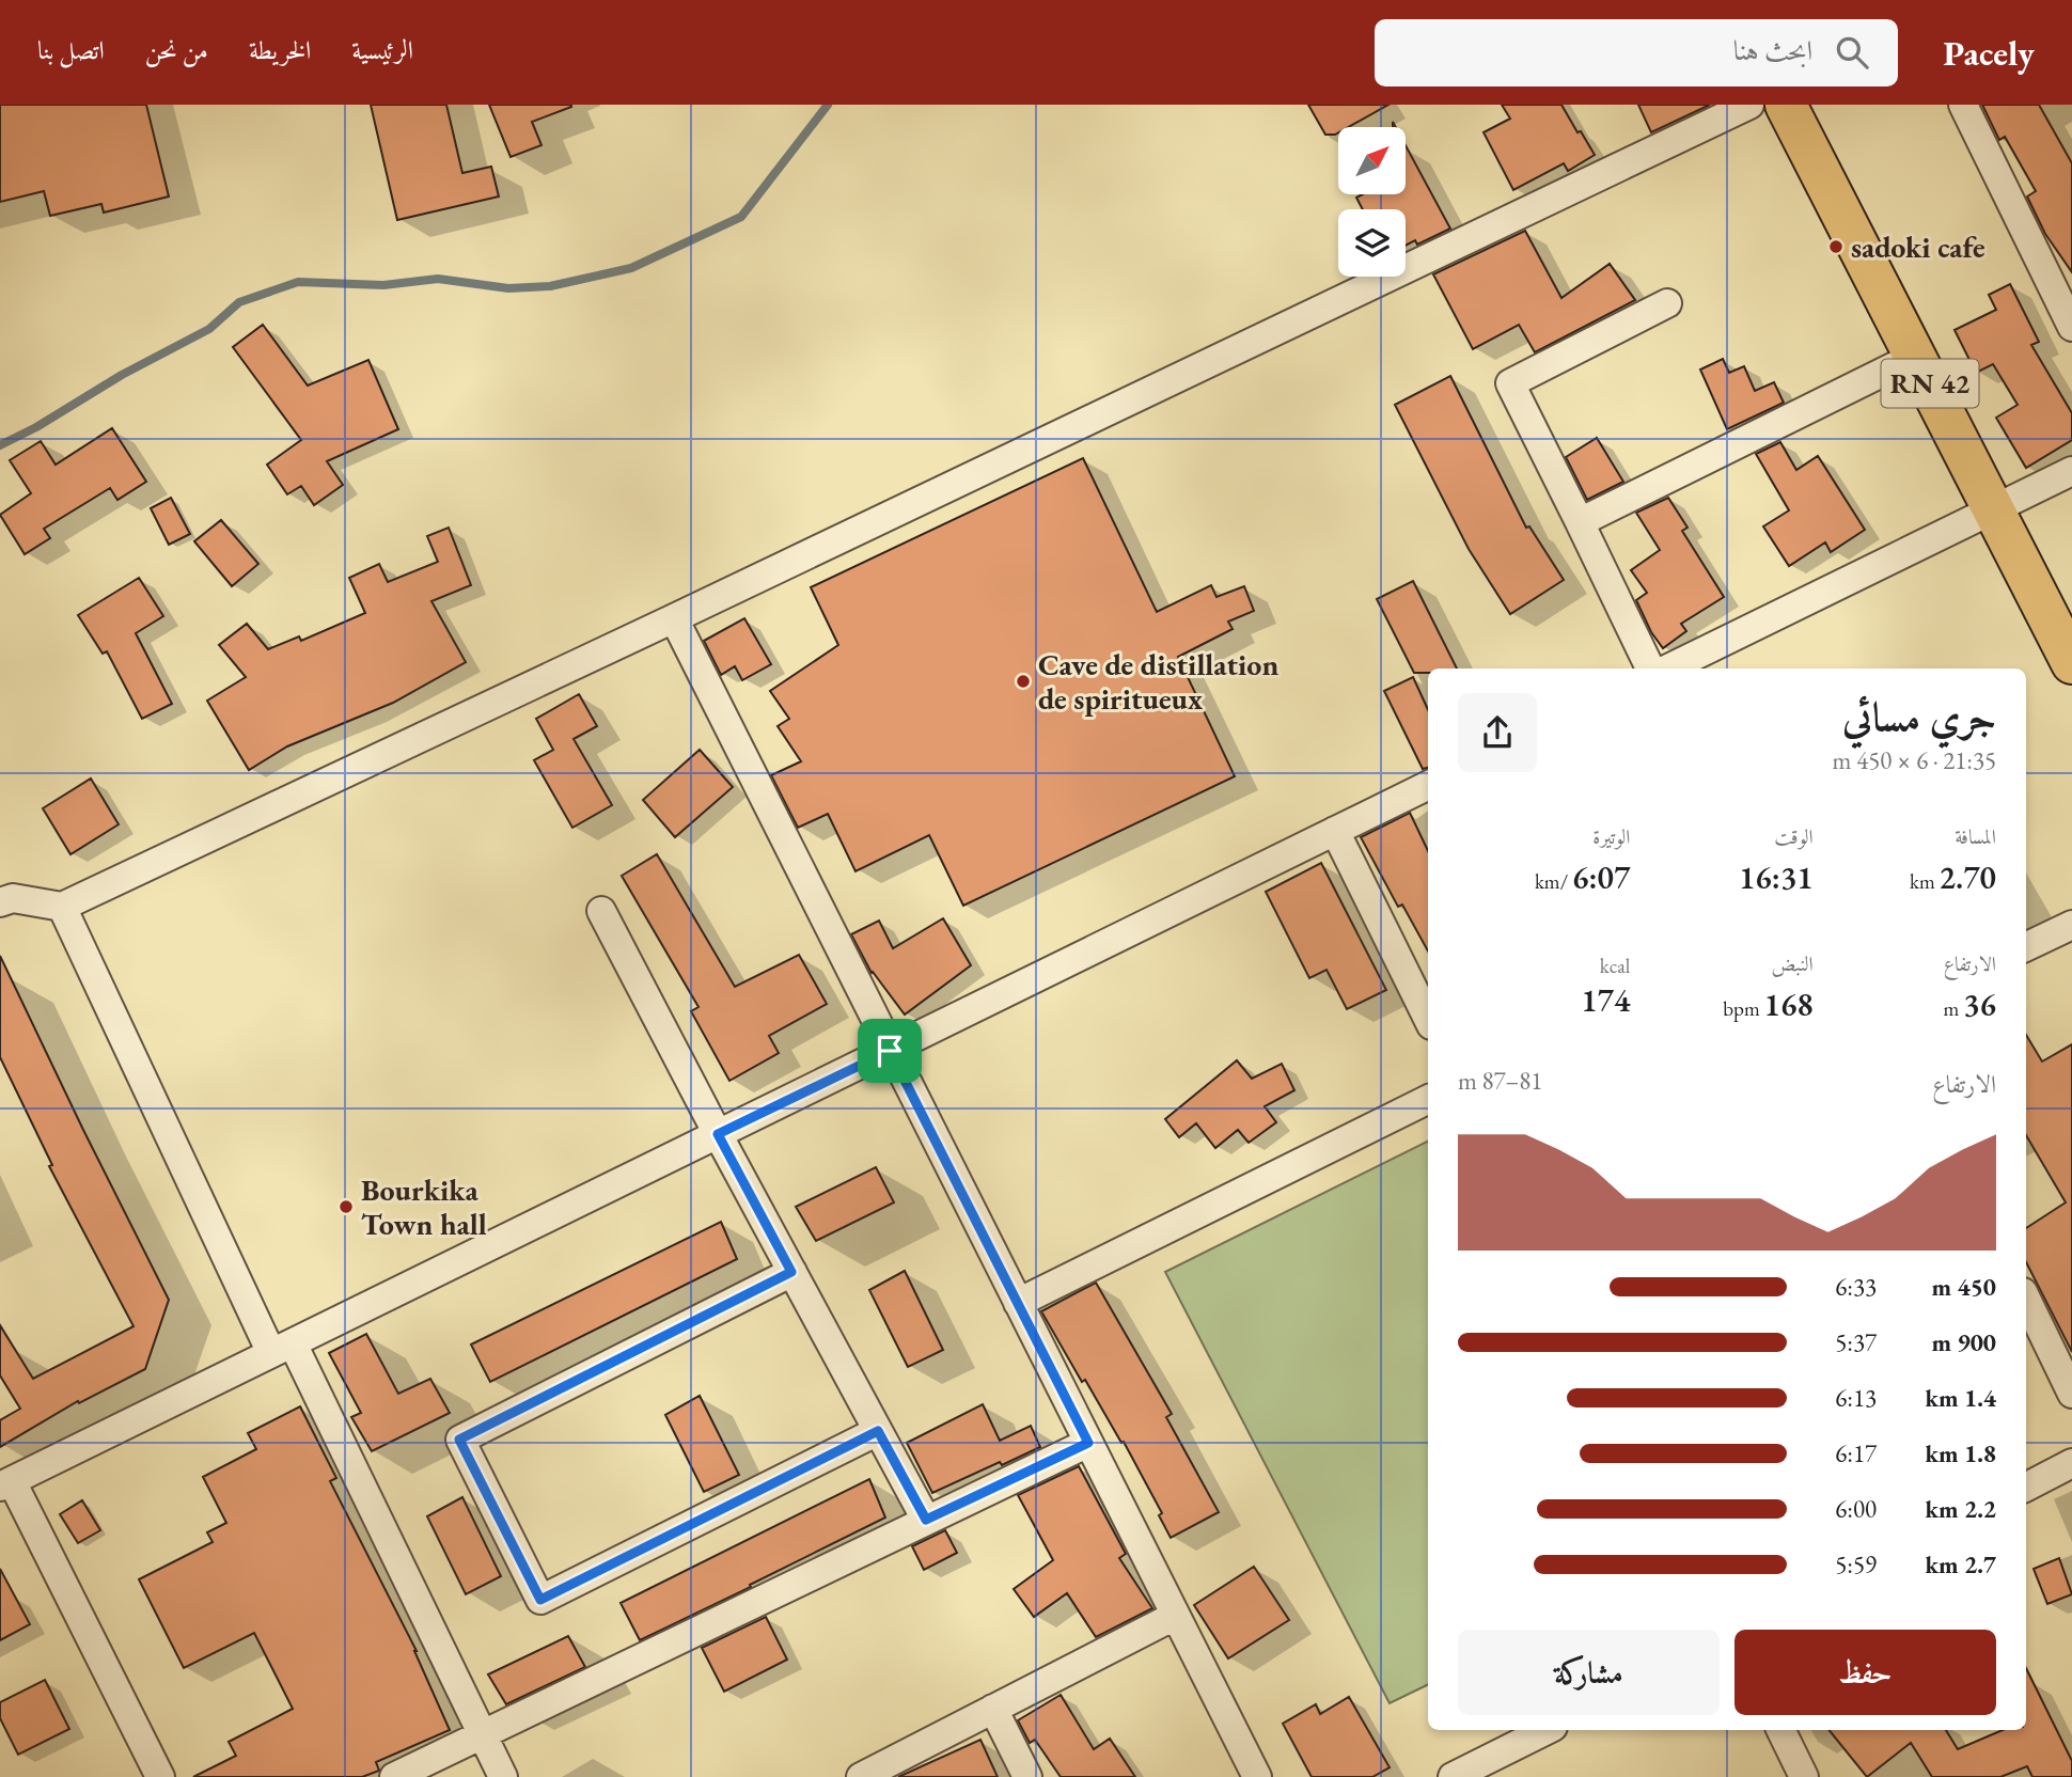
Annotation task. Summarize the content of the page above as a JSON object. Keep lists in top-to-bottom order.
{
  "streets": {
    "main road": ["RN 42"]
  },
  "places": ["sadoki cafe", "Cave de distillation de spiritueux", "Bourkika Town hall"],
  "north": "top right",
  "page": {
    "header": "Pacely",
    "search": "ابحث هنا",
    "nav": [
      "الرئيسية",
      "الخريطة",
      "من نحن",
      "اتصل بنا"
    ],
    "heading": ["جري مسائي", "21:35 · 6 × 450 m"],
    "stats": [
      ["المسافة", "2.70 km"],
      ["الوقت", "16:31"],
      ["الوتيرة", "6:07 /km"],
      ["الارتفاع", "36 m"],
      ["النبض", "168 bpm"],
      ["kcal", "174"]
    ],
    "chart": ["الارتفاع", "81–87 m"],
    "list": [
      {
        "name": "450 m",
        "note": "6:33"
      },
      {
        "name": "900 m",
        "note": "5:37"
      },
      {
        "name": "1.4 km",
        "note": "6:13"
      },
      {
        "name": "1.8 km",
        "note": "6:17"
      },
      {
        "name": "2.2 km",
        "note": "6:00"
      },
      {
        "name": "2.7 km",
        "note": "5:59"
      }
    ],
    "buttons": ["حفظ", "مشاركة"]
  }
}
